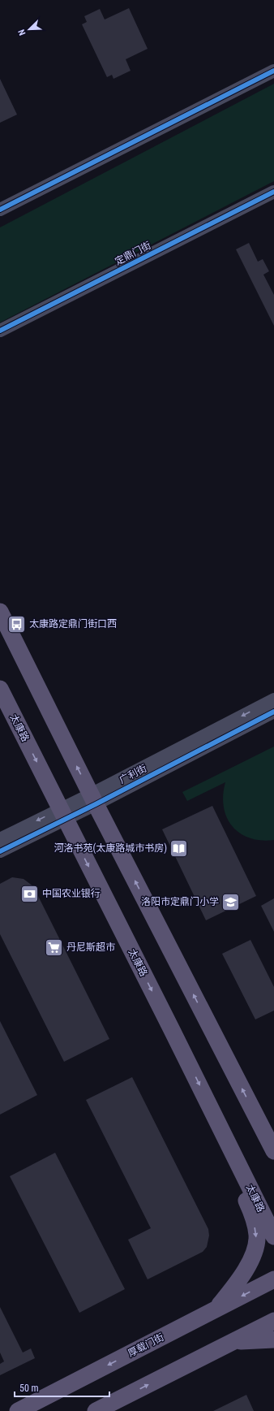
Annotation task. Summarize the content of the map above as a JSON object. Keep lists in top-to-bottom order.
{
  "streets": {
    "main road": ["太康路", "厚载门街"],
    "street": ["定鼎门街", "广利街"]
  },
  "crossings": [
    ["太康路", "广利街"]
  ],
  "places": {
    "bus stop": ["太康路定鼎门街口西"],
    "library": ["河洛书苑(太康路城市书房)"],
    "bank": ["中国农业银行"],
    "school or university": ["洛阳市定鼎门小学"],
    "supermarket": ["丹尼斯超市"]
  },
  "scale_bar": "50 m",
  "north": "bottom left"
}
